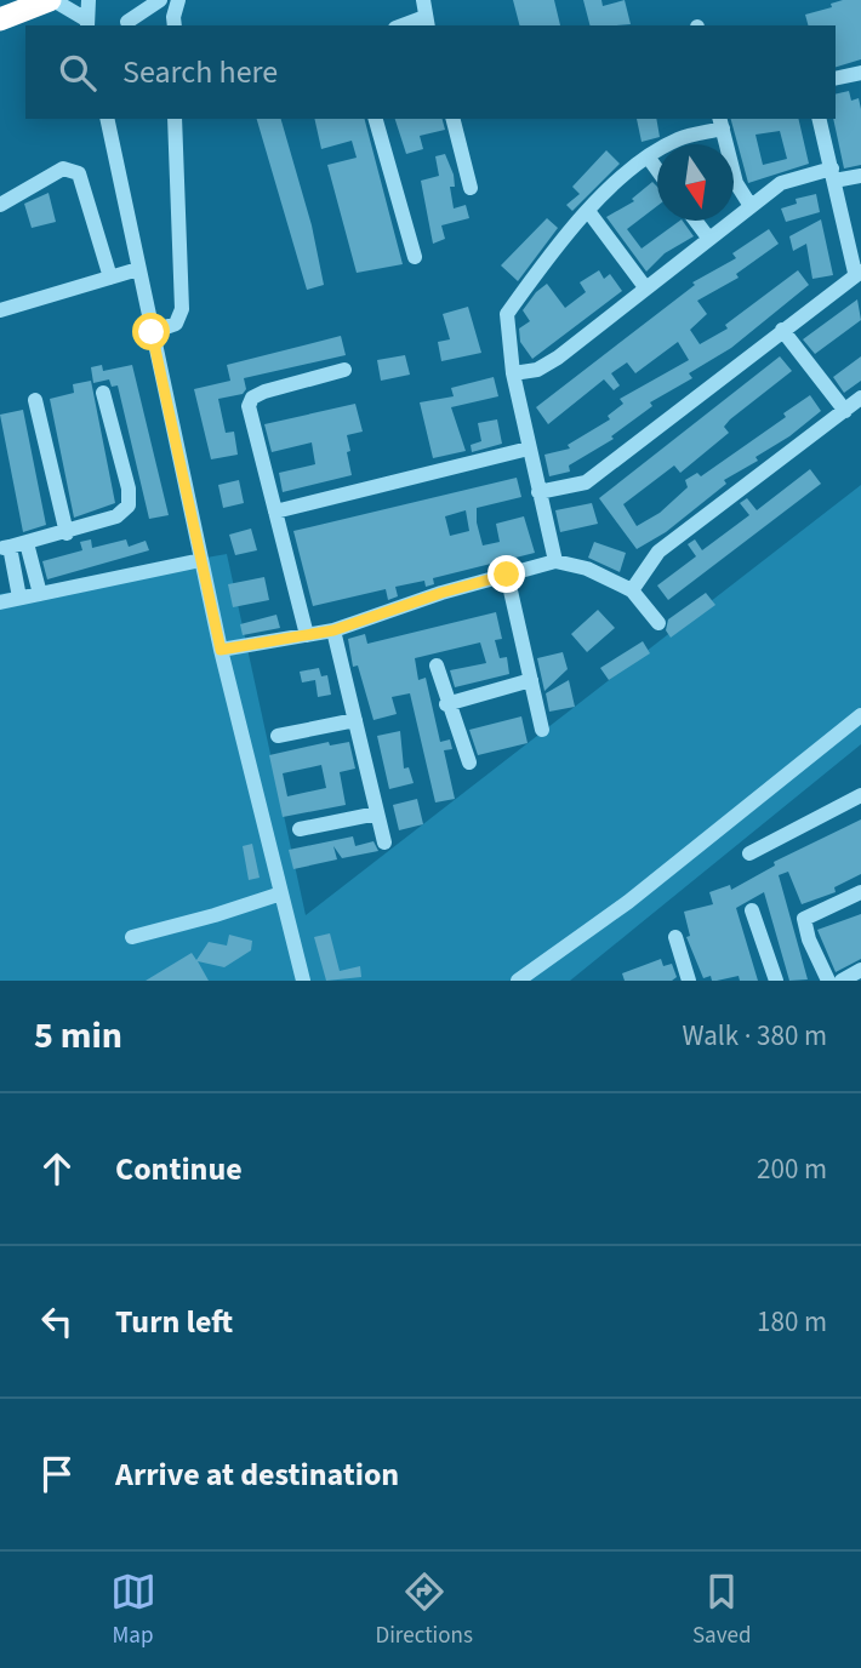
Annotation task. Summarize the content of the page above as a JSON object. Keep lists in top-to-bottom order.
{
  "north": "bottom",
  "page": {
    "search": "Search here",
    "heading": ["5 min", "Walk · 380 m"],
    "list": [
      ["Continue", "200 m"],
      ["Turn left", "180 m"],
      "Arrive at destination"
    ],
    "nav": ["Map", "Directions", "Saved"]
  }
}
